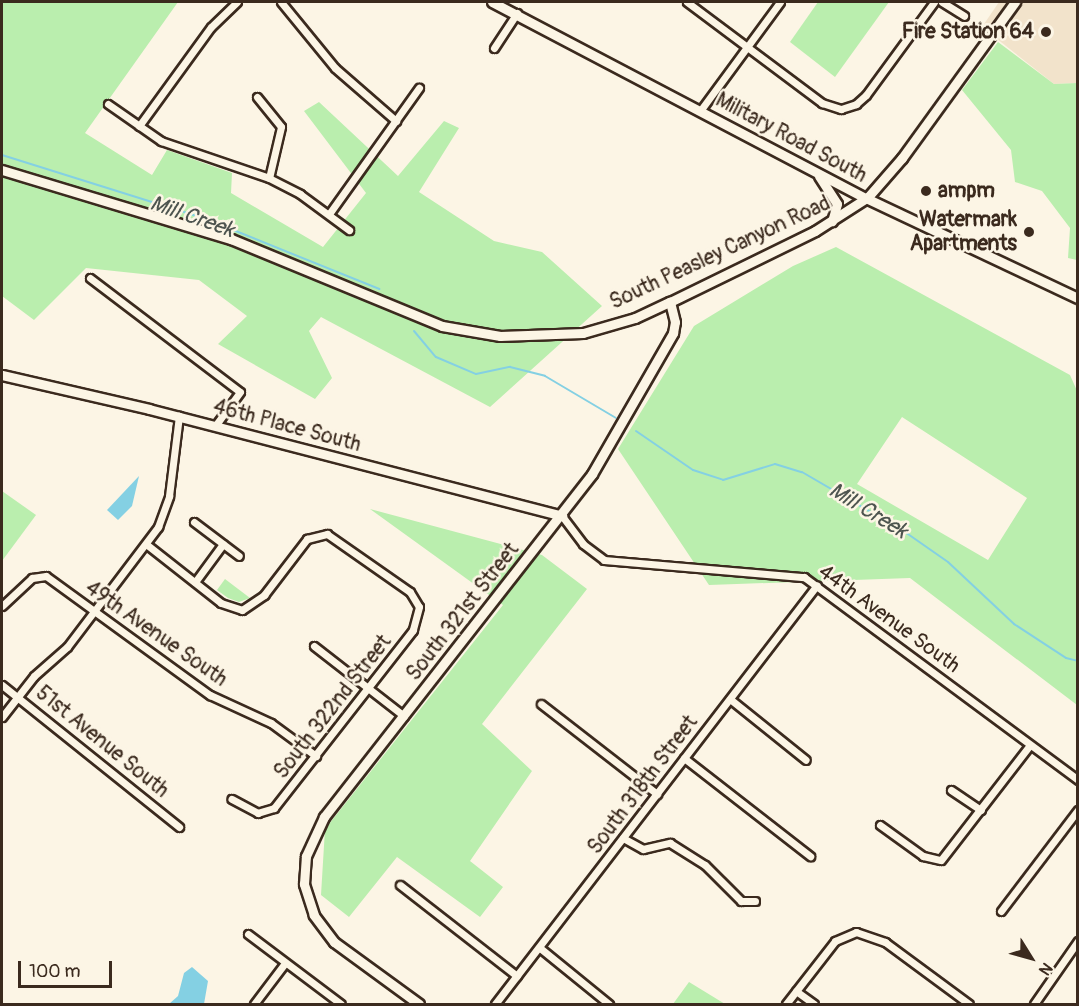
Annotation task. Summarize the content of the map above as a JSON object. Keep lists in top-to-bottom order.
{
  "streets": {
    "main road": [
      "Military Road South",
      "South Peasley Canyon Road",
      "46th Place South",
      "South 321st Street"
    ],
    "street": [
      "44th Avenue South",
      "49th Avenue South",
      "South 322nd Street",
      "51st Avenue South",
      "South 318th Street"
    ]
  },
  "crossings": [
    ["Military Road South", "South Peasley Canyon Road"],
    ["South Peasley Canyon Road", "South 321st Street"],
    ["46th Place South", "South 321st Street"],
    ["46th Place South", "44th Avenue South"],
    ["South 321st Street", "44th Avenue South"],
    ["44th Avenue South", "South 318th Street"],
    ["49th Avenue South", "South 322nd Street"]
  ],
  "water": ["Mill Creek"],
  "places": ["Fire Station 64", "ampm", "Watermark Apartments"],
  "scale_bar": "100 m",
  "north": "bottom right"
}
